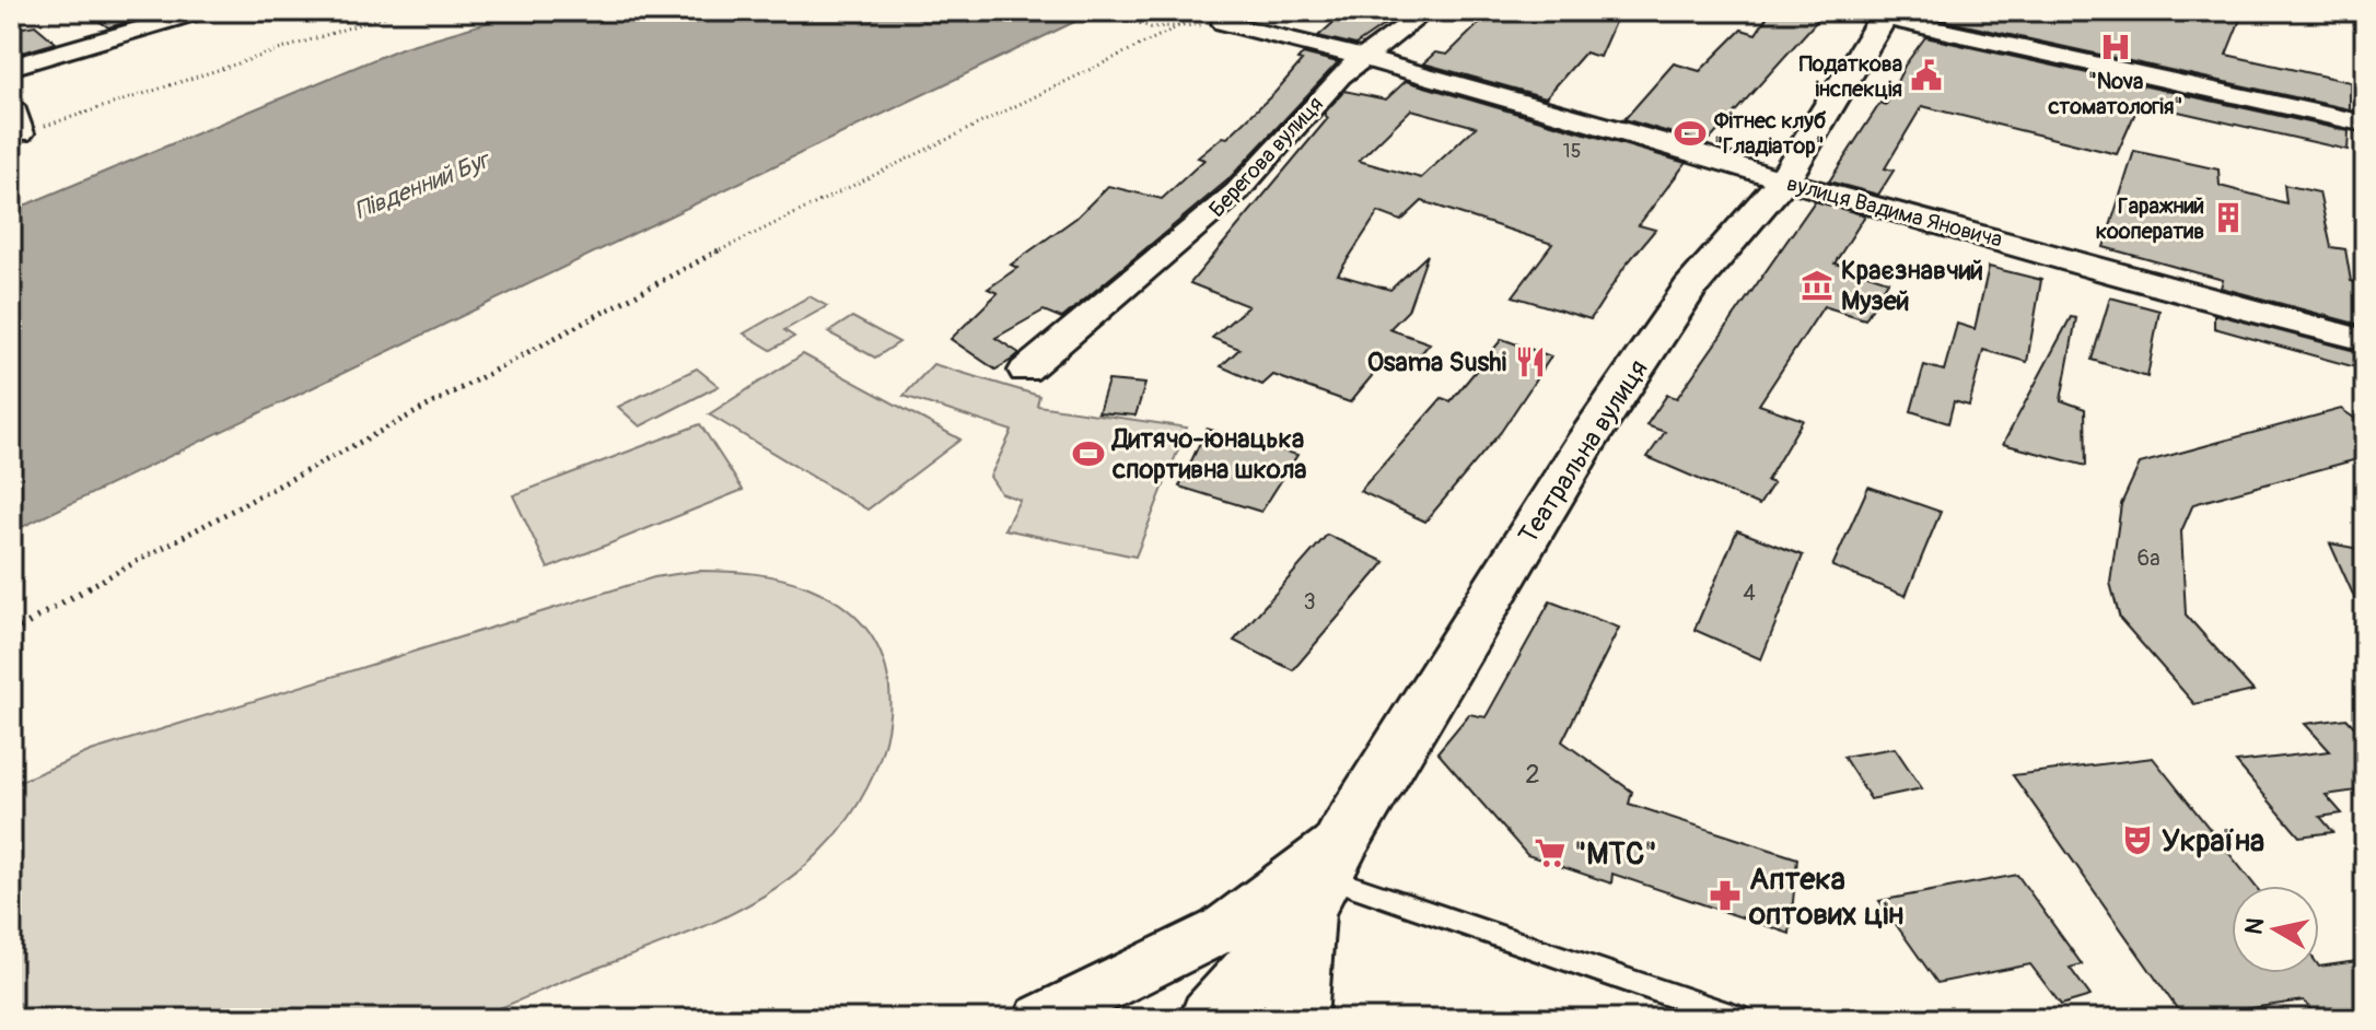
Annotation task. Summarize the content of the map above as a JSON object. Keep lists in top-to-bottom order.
{
  "streets": {
    "street": ["Берегова вулиця", "вулиця Вадима Яновича", "Театральна вулиця"]
  },
  "crossings": [
    ["Берегова вулиця", "вулиця Вадима Яновича"],
    ["вулиця Вадима Яновича", "Театральна вулиця"]
  ],
  "water": ["Південний Буг"],
  "places": {
    "hospital": ["\"Nova стоматологія\""],
    "public building": ["Податкова інспекція"],
    "sports": ["Фітнес клуб \"Гладіатор\"", "Дитячо-юнацька спортивна школа"],
    "building": ["Гаражний кооператив"],
    "museum": ["Краєзнавчий Музей"],
    "restaurant": ["Osama Sushi"],
    "theatre": ["Україна"],
    "supermarket": ["\"МТС\""],
    "pharmacy": ["Аптека оптових цін"]
  },
  "house_numbers": [
    "15",
    "6а",
    "4",
    "3",
    "2"
  ],
  "north": "left"
}
